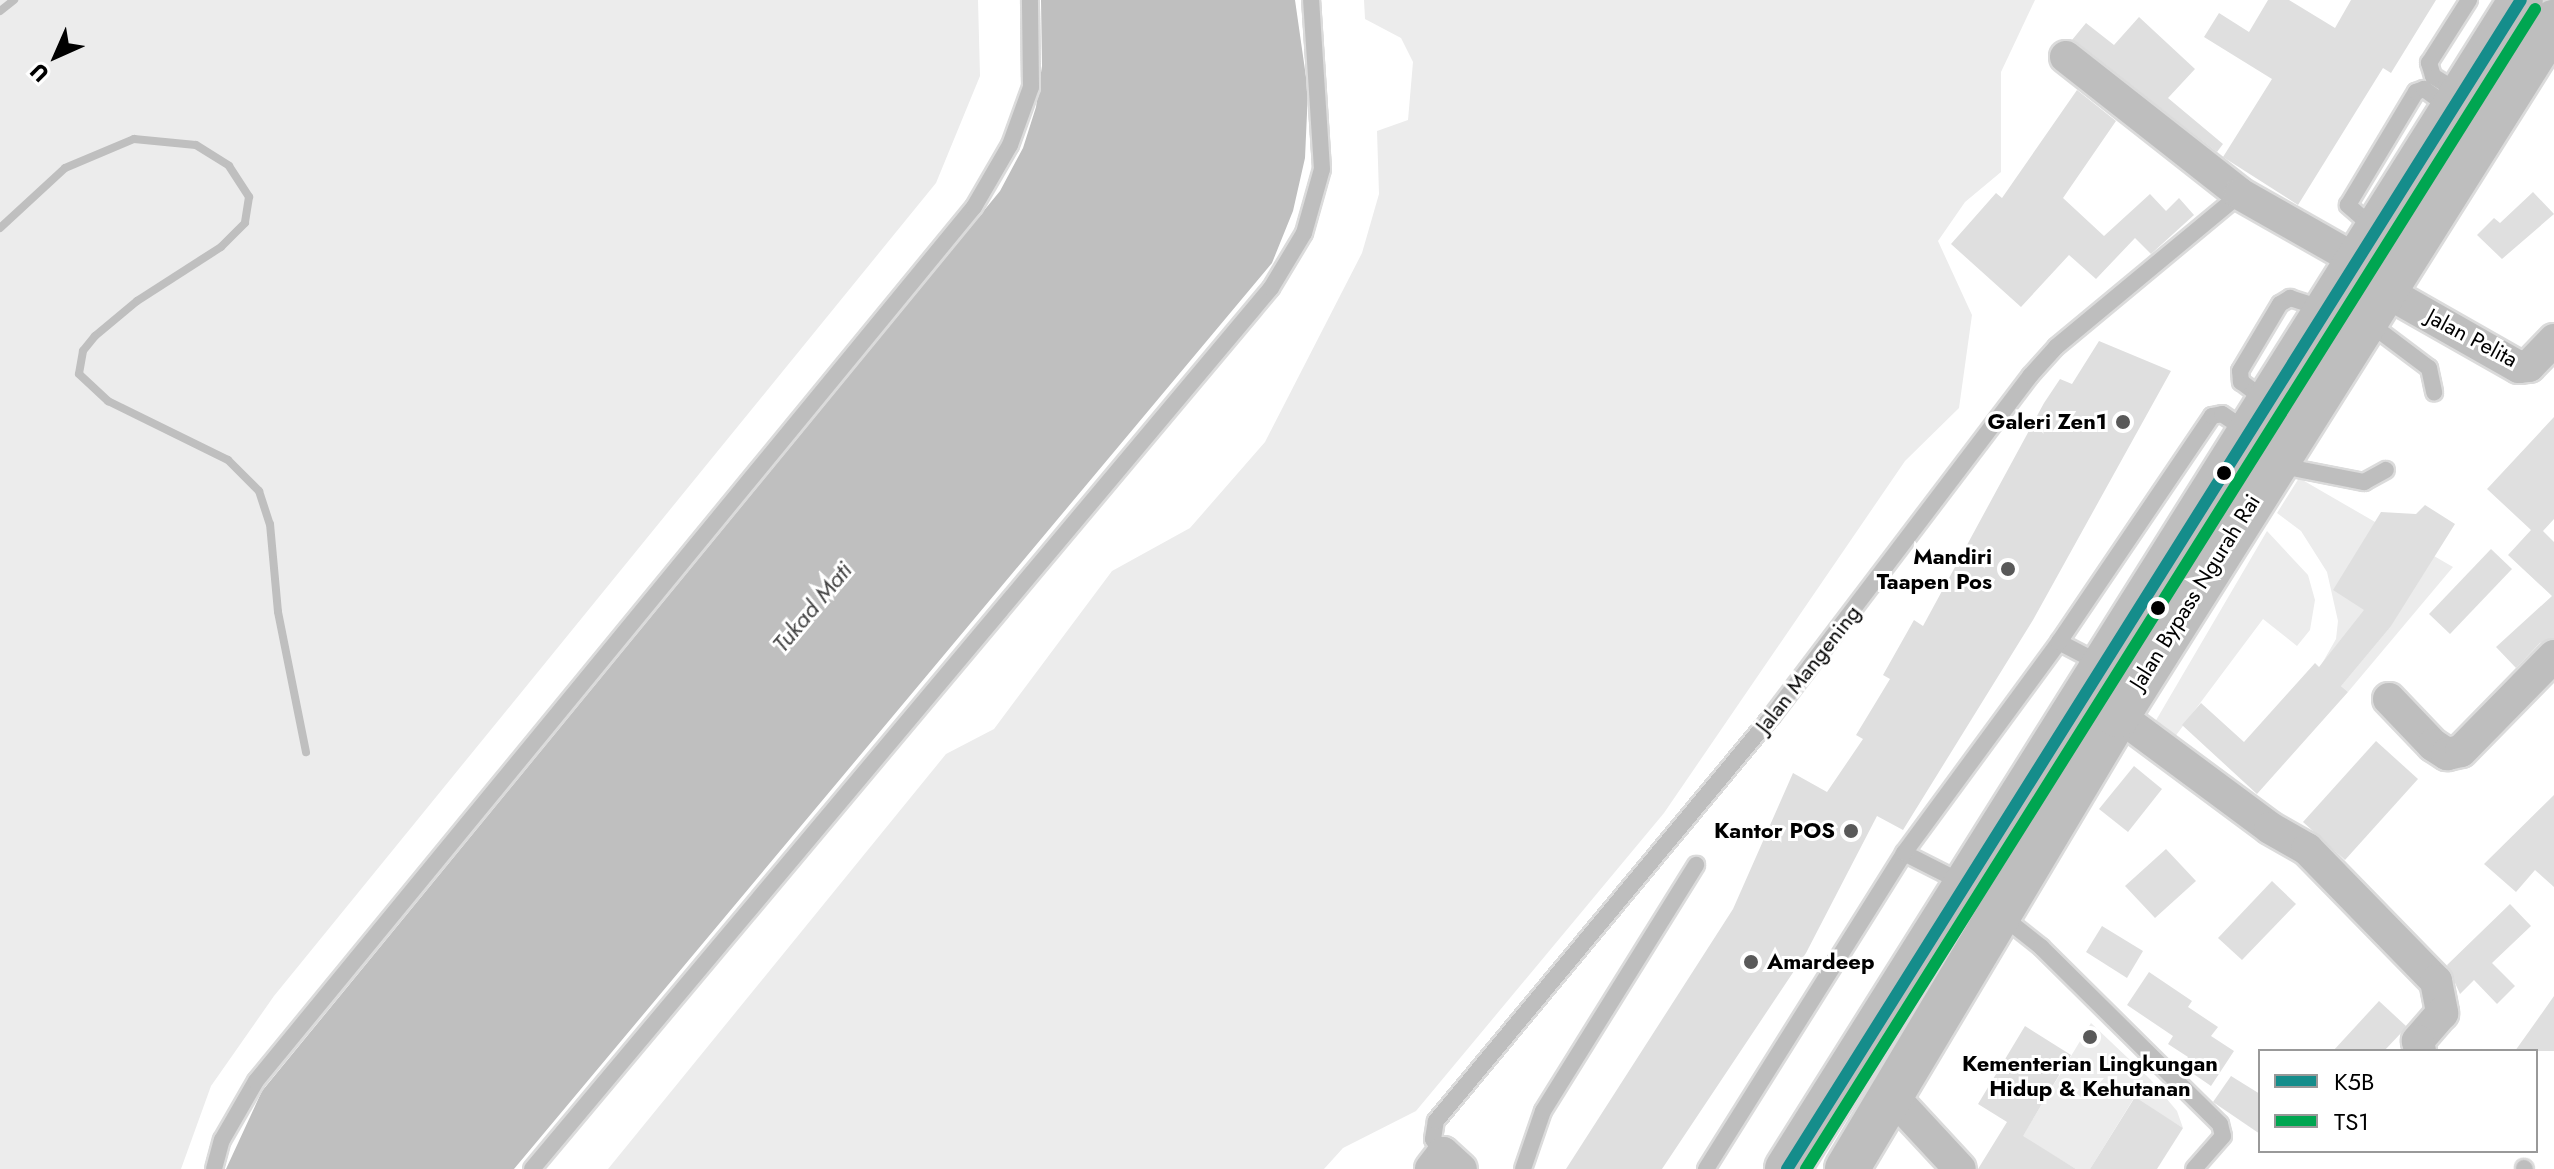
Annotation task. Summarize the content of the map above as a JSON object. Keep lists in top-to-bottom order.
{
  "streets": {
    "highway": ["Jalan Bypass Ngurah Rai"],
    "street": ["Jalan Pelita"],
    "lane": ["Jalan Mangening"]
  },
  "crossings": [
    ["Jalan Pelita", "Jalan Bypass Ngurah Rai"]
  ],
  "water": ["Tukad Mati"],
  "places": [
    "Galeri Zen1",
    "Mandiri Taapen Pos",
    "Kantor POS",
    "Amardeep",
    "Kementerian Lingkungan Hidup & Kehutanan"
  ],
  "lines": ["transit line K5B", "transit line TS1"],
  "legend": ["K5B", "TS1"],
  "north": "bottom left"
}
